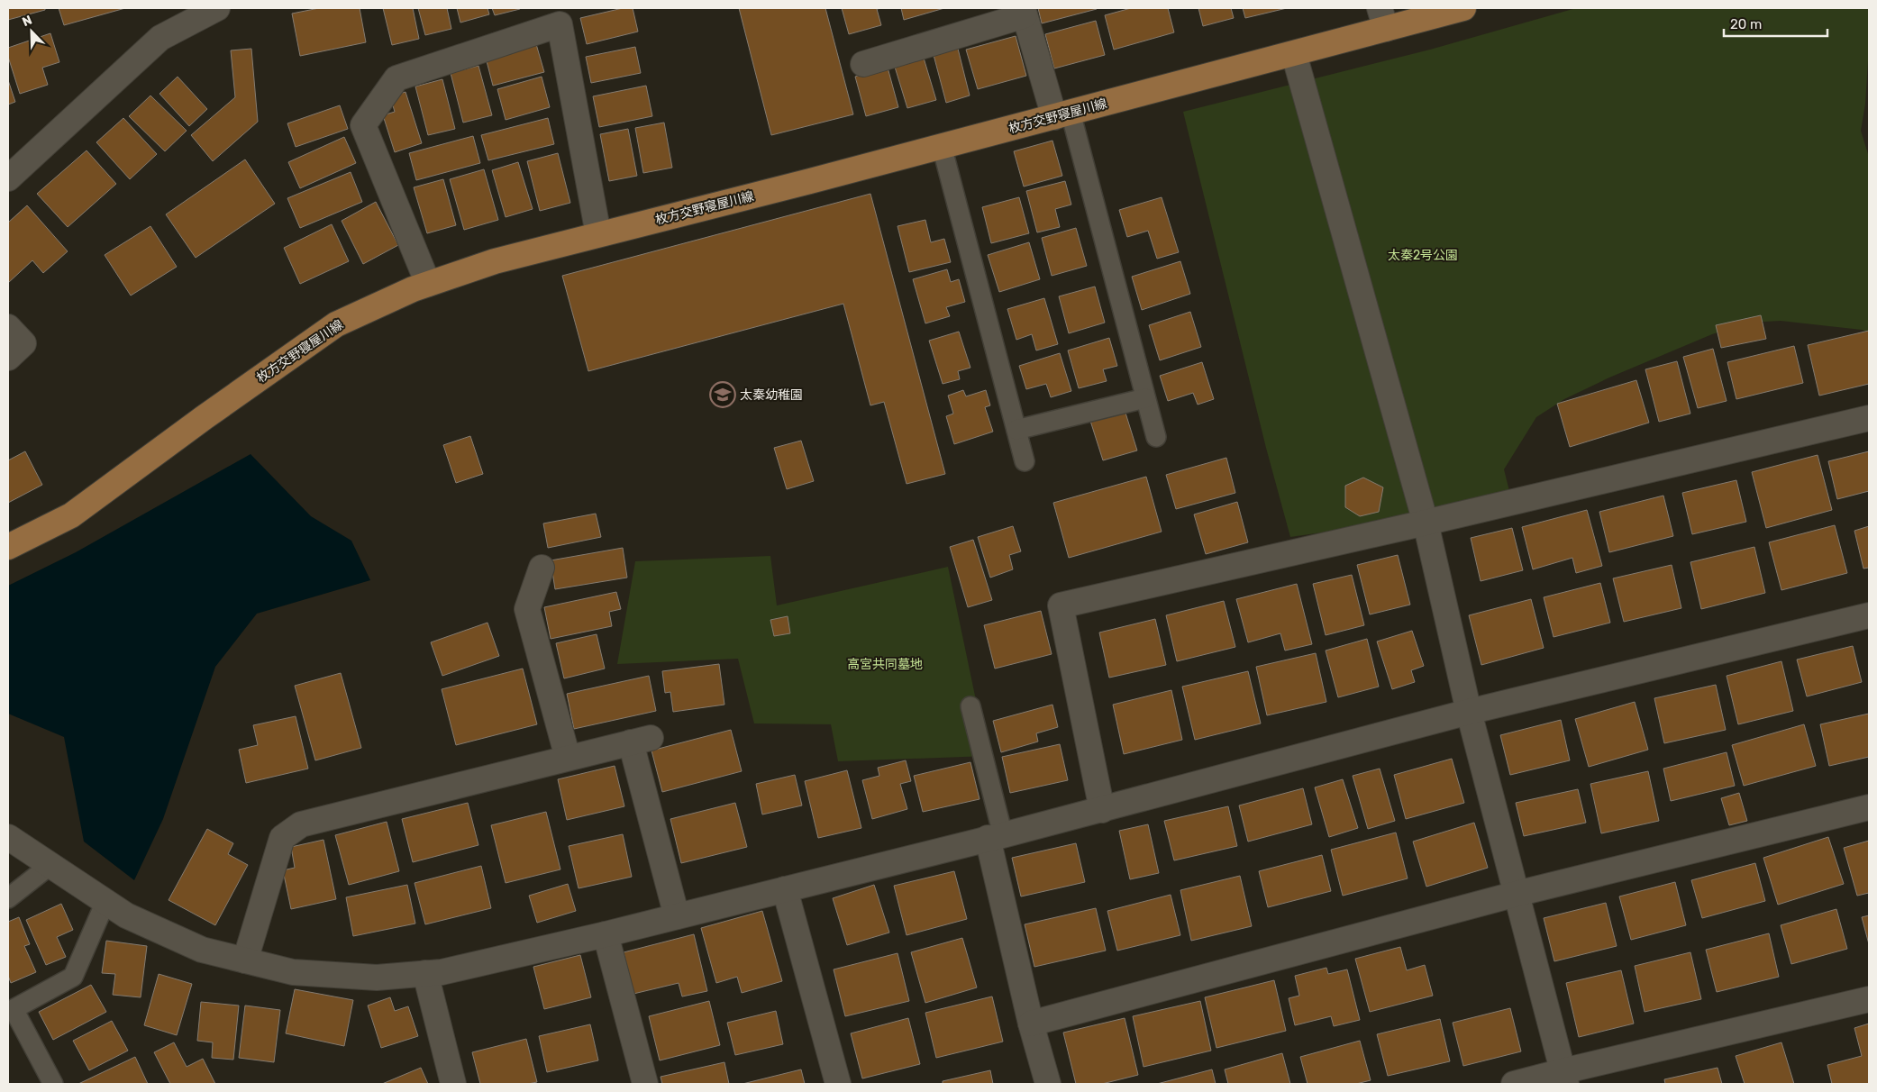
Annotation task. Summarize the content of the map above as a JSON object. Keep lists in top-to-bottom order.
{
  "streets": {
    "main road": ["枚方交野寝屋川線"]
  },
  "parks": ["太秦2号公園", "高宮共同墓地"],
  "places": {
    "school or university": ["太秦幼稚園"]
  },
  "scale_bar": "20 m",
  "north": "top left"
}
